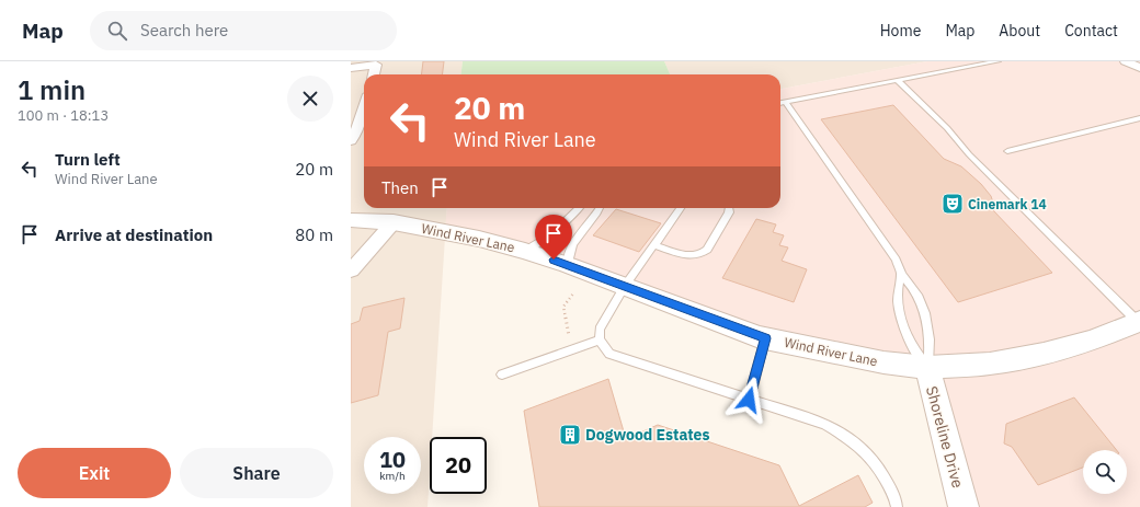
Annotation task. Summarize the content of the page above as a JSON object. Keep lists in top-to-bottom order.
{
  "streets": {
    "street": ["Wind River Lane", "Shoreline Drive"]
  },
  "crossings": [
    ["Wind River Lane", "Shoreline Drive"]
  ],
  "places": {
    "theatre": ["Cinemark 14"],
    "building": ["Dogwood Estates"]
  },
  "page": {
    "header": "Map",
    "search": "Search here",
    "nav": [
      "Home",
      "Map",
      "About",
      "Contact"
    ],
    "heading": ["1 min", "100 m · 18:13"],
    "turn": ["20 m", "Wind River Lane"],
    "list": [
      {
        "name": "Turn left",
        "note": "Wind River Lane",
        "value": "20 m"
      },
      {
        "name": "Arrive at destination",
        "value": "80 m"
      }
    ],
    "then": "Then",
    "speed": "10 km/h",
    "limit": "20",
    "buttons": ["Exit", "Share"]
  }
}
